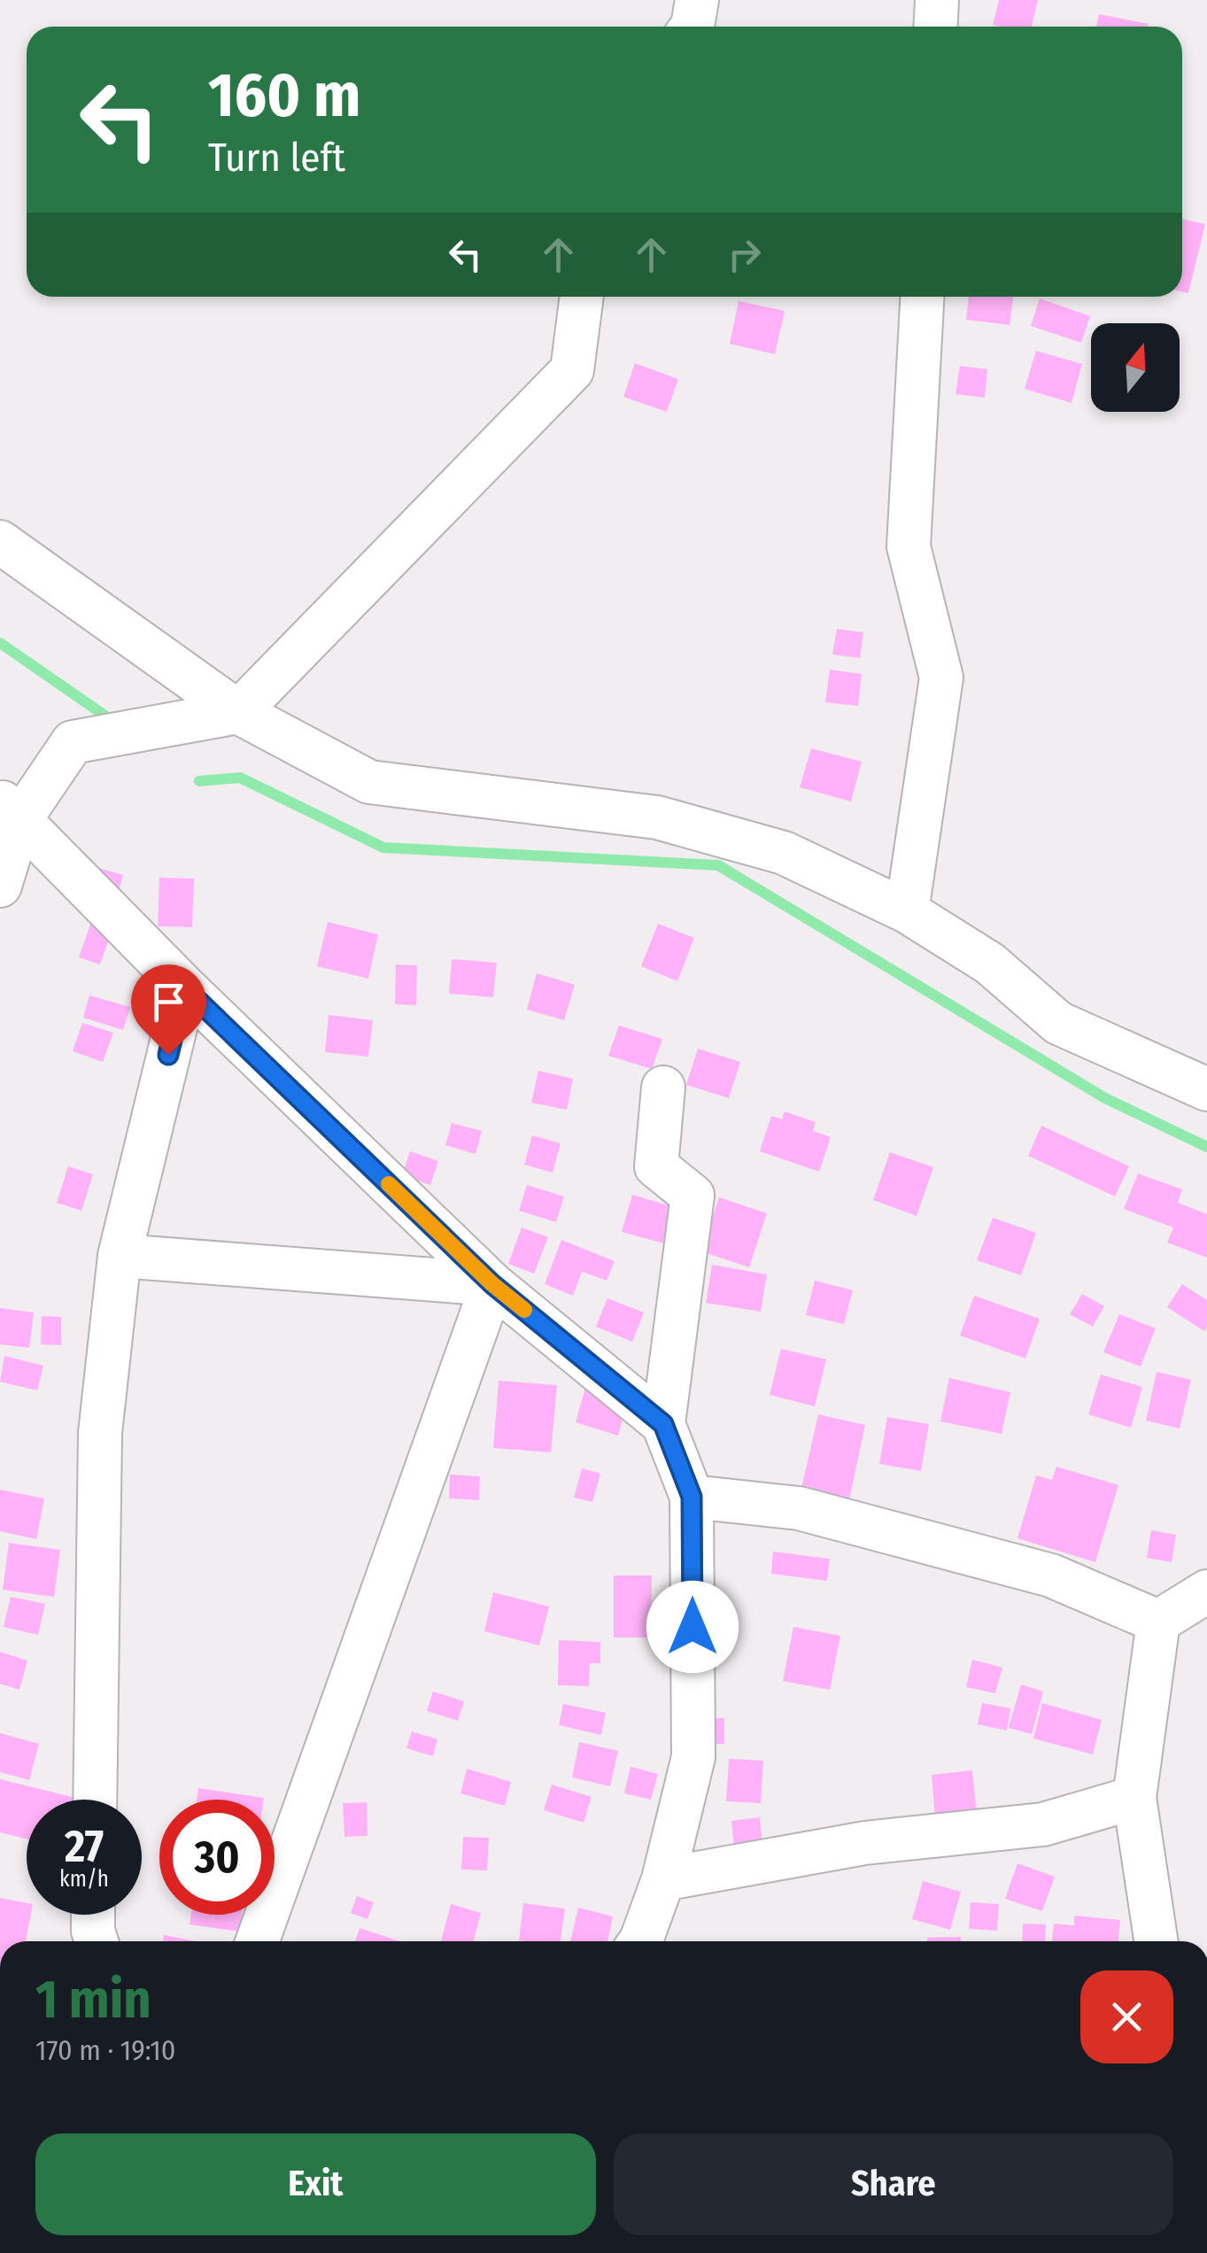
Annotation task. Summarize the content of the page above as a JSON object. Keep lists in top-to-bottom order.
{
  "north": "top",
  "page": {
    "turn": ["160 m", "Turn left"],
    "speed": "27 km/h",
    "limit": "30",
    "heading": ["1 min", "170 m · 19:10"],
    "buttons": ["Exit", "Share"]
  }
}
